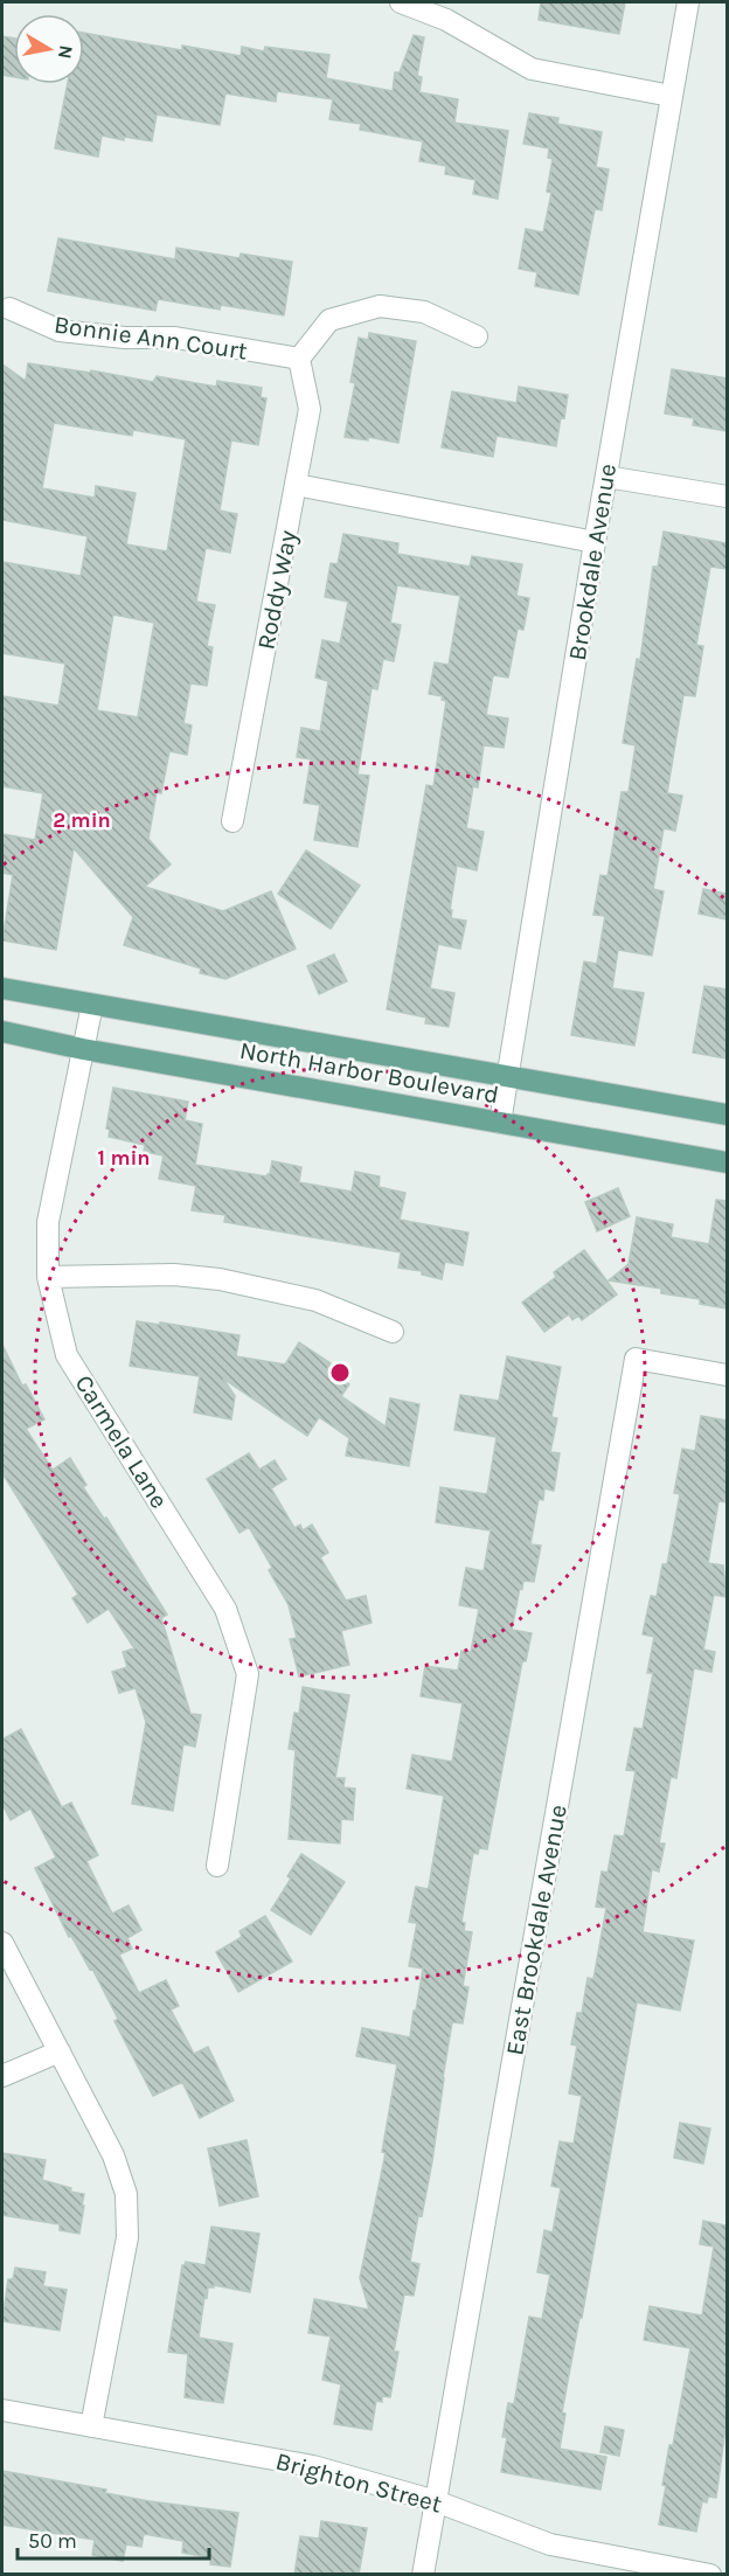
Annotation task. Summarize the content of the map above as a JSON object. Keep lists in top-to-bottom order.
{
  "streets": {
    "main road": ["North Harbor Boulevard"],
    "street": [
      "Bonnie Ann Court",
      "Brookdale Avenue",
      "Roddy Way",
      "Carmela Lane",
      "East Brookdale Avenue",
      "Brighton Street"
    ]
  },
  "crossings": [
    ["Bonnie Ann Court", "Roddy Way"],
    ["Brookdale Avenue", "North Harbor Boulevard"],
    ["North Harbor Boulevard", "Carmela Lane"],
    ["East Brookdale Avenue", "Brighton Street"]
  ],
  "scale_bar": "50 m",
  "north": "right",
  "rings": ["2 min", "1 min"]
}
